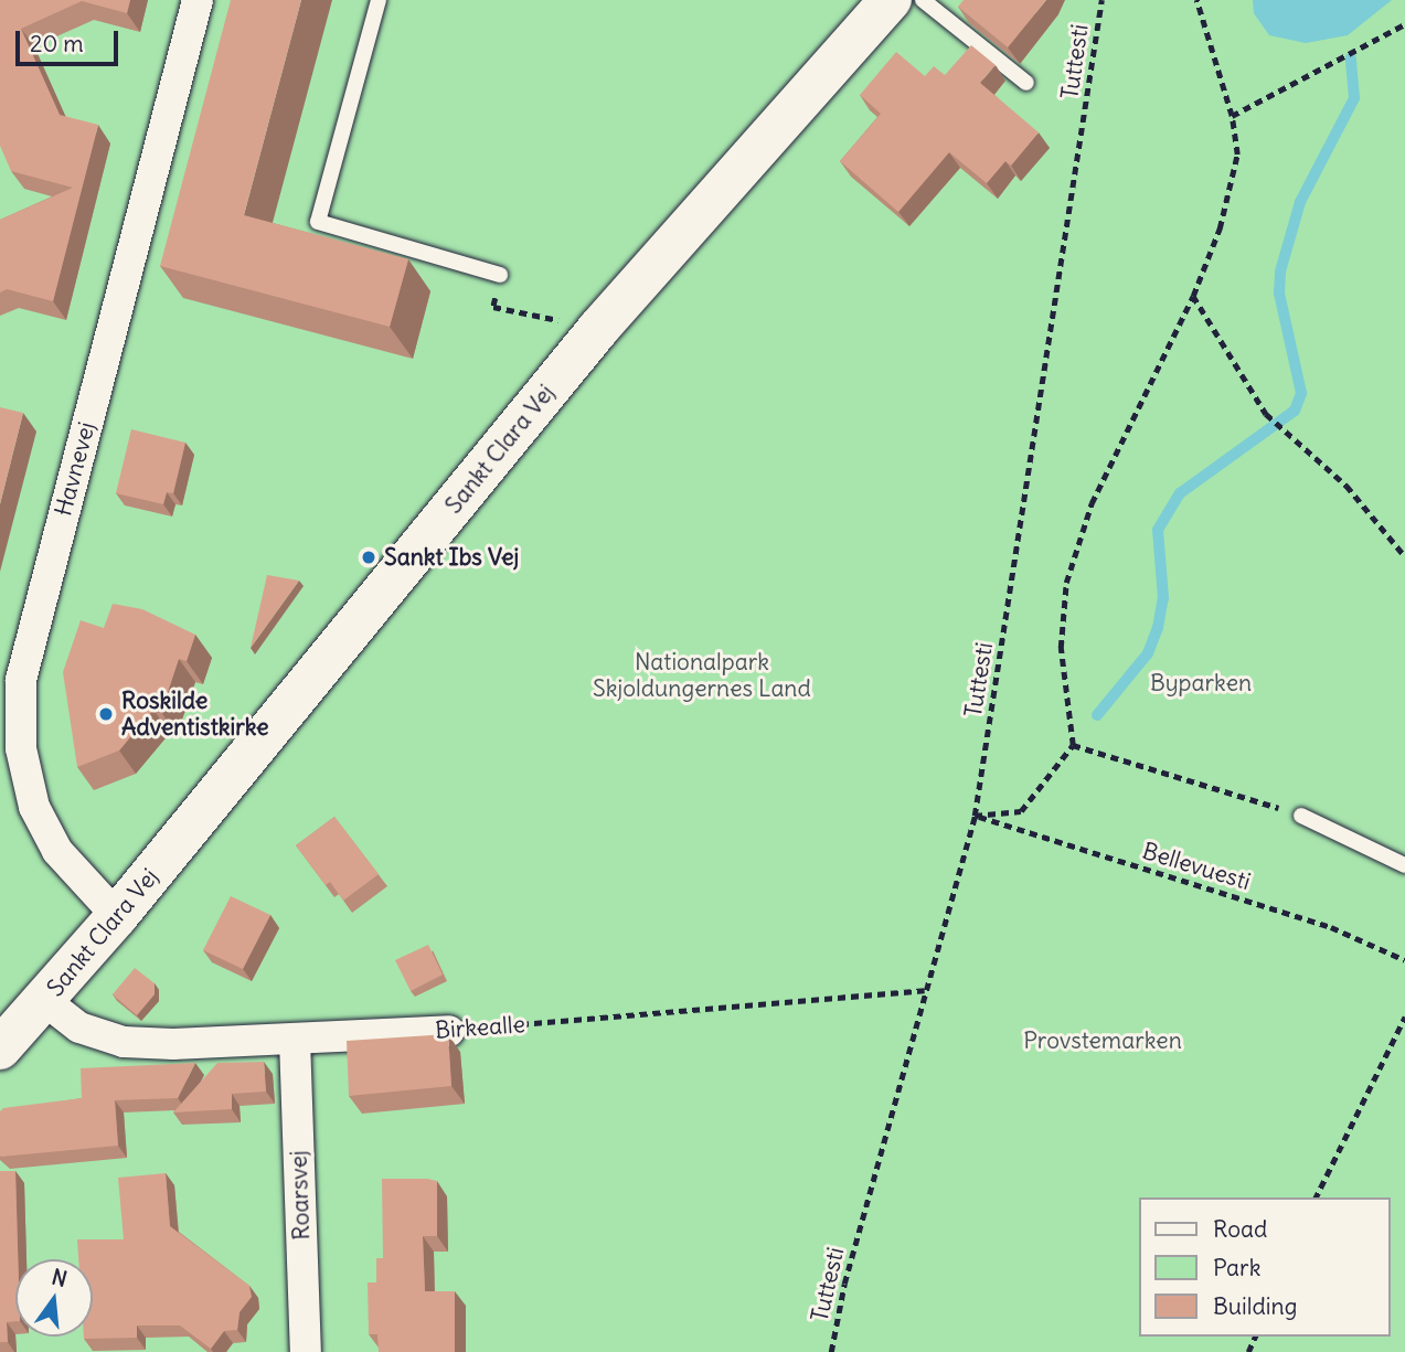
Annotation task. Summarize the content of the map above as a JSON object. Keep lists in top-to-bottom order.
{
  "streets": {
    "main road": ["Sankt Clara Vej"],
    "street": ["Havnevej", "Birkealle", "Roarsvej"],
    "path": ["Tuttesti", "Bellevuesti"]
  },
  "crossings": [
    ["Tuttesti", "Bellevuesti"],
    ["Tuttesti", "Birkealle"],
    ["Sankt Clara Vej", "Havnevej"],
    ["Sankt Clara Vej", "Birkealle"],
    ["Birkealle", "Roarsvej"]
  ],
  "parks": ["Nationalpark Skjoldungernes Land", "Byparken", "Provstemarken"],
  "places": ["Sankt Ibs Vej", "Roskilde Adventistkirke"],
  "legend": ["Road", "Park", "Building"],
  "scale_bar": "20 m",
  "north": "top"
}
